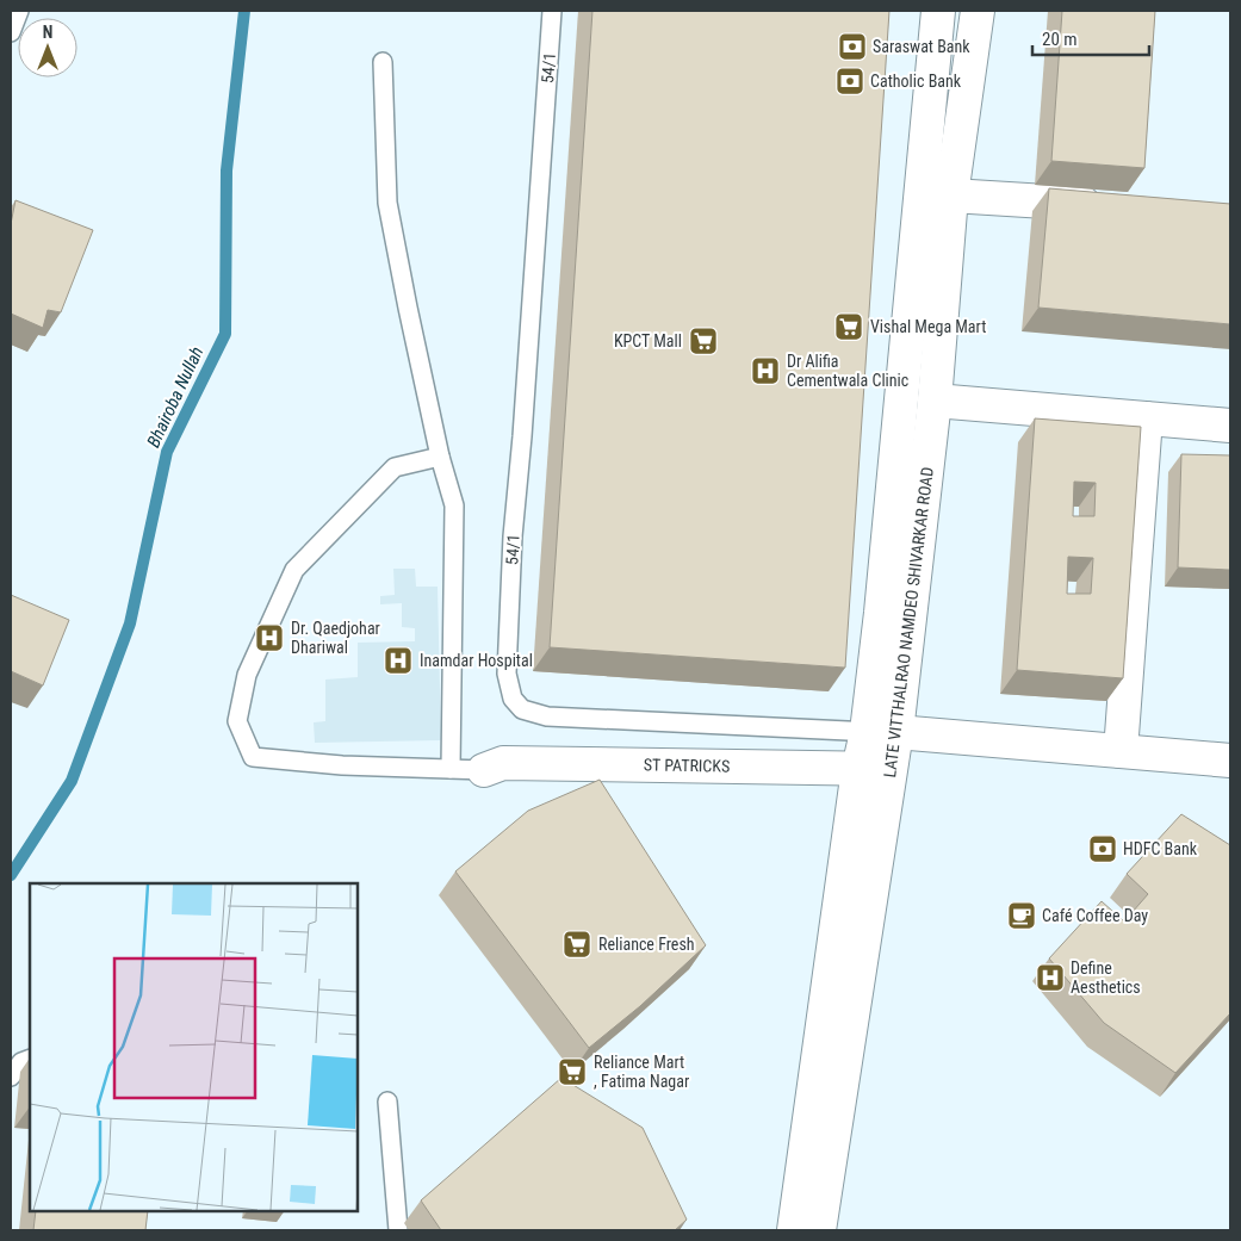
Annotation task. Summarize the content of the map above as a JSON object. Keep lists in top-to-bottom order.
{
  "streets": {
    "main road": ["LATE VITTHALRAO NAMDEO SHIVARKAR ROAD", "ST PATRICKS"],
    "lane": ["54/1"]
  },
  "crossings": [
    ["54/1", "LATE VITTHALRAO NAMDEO SHIVARKAR ROAD"],
    ["LATE VITTHALRAO NAMDEO SHIVARKAR ROAD", "ST PATRICKS"]
  ],
  "water": ["Bhairoba Nullah"],
  "places": {
    "bank": ["Saraswat Bank", "Catholic Bank", "HDFC Bank"],
    "supermarket": [
      "Vishal Mega Mart",
      "KPCT Mall",
      "Reliance Fresh",
      "Reliance Mart , Fatima Nagar"
    ],
    "hospital": [
      "Dr Alifia Cementwala Clinic",
      "Dr. Qaedjohar Dhariwal",
      "Inamdar Hospital",
      "Define Aesthetics"
    ],
    "cafe": ["Café Coffee Day"]
  },
  "scale_bar": "20 m",
  "north": "top"
}
